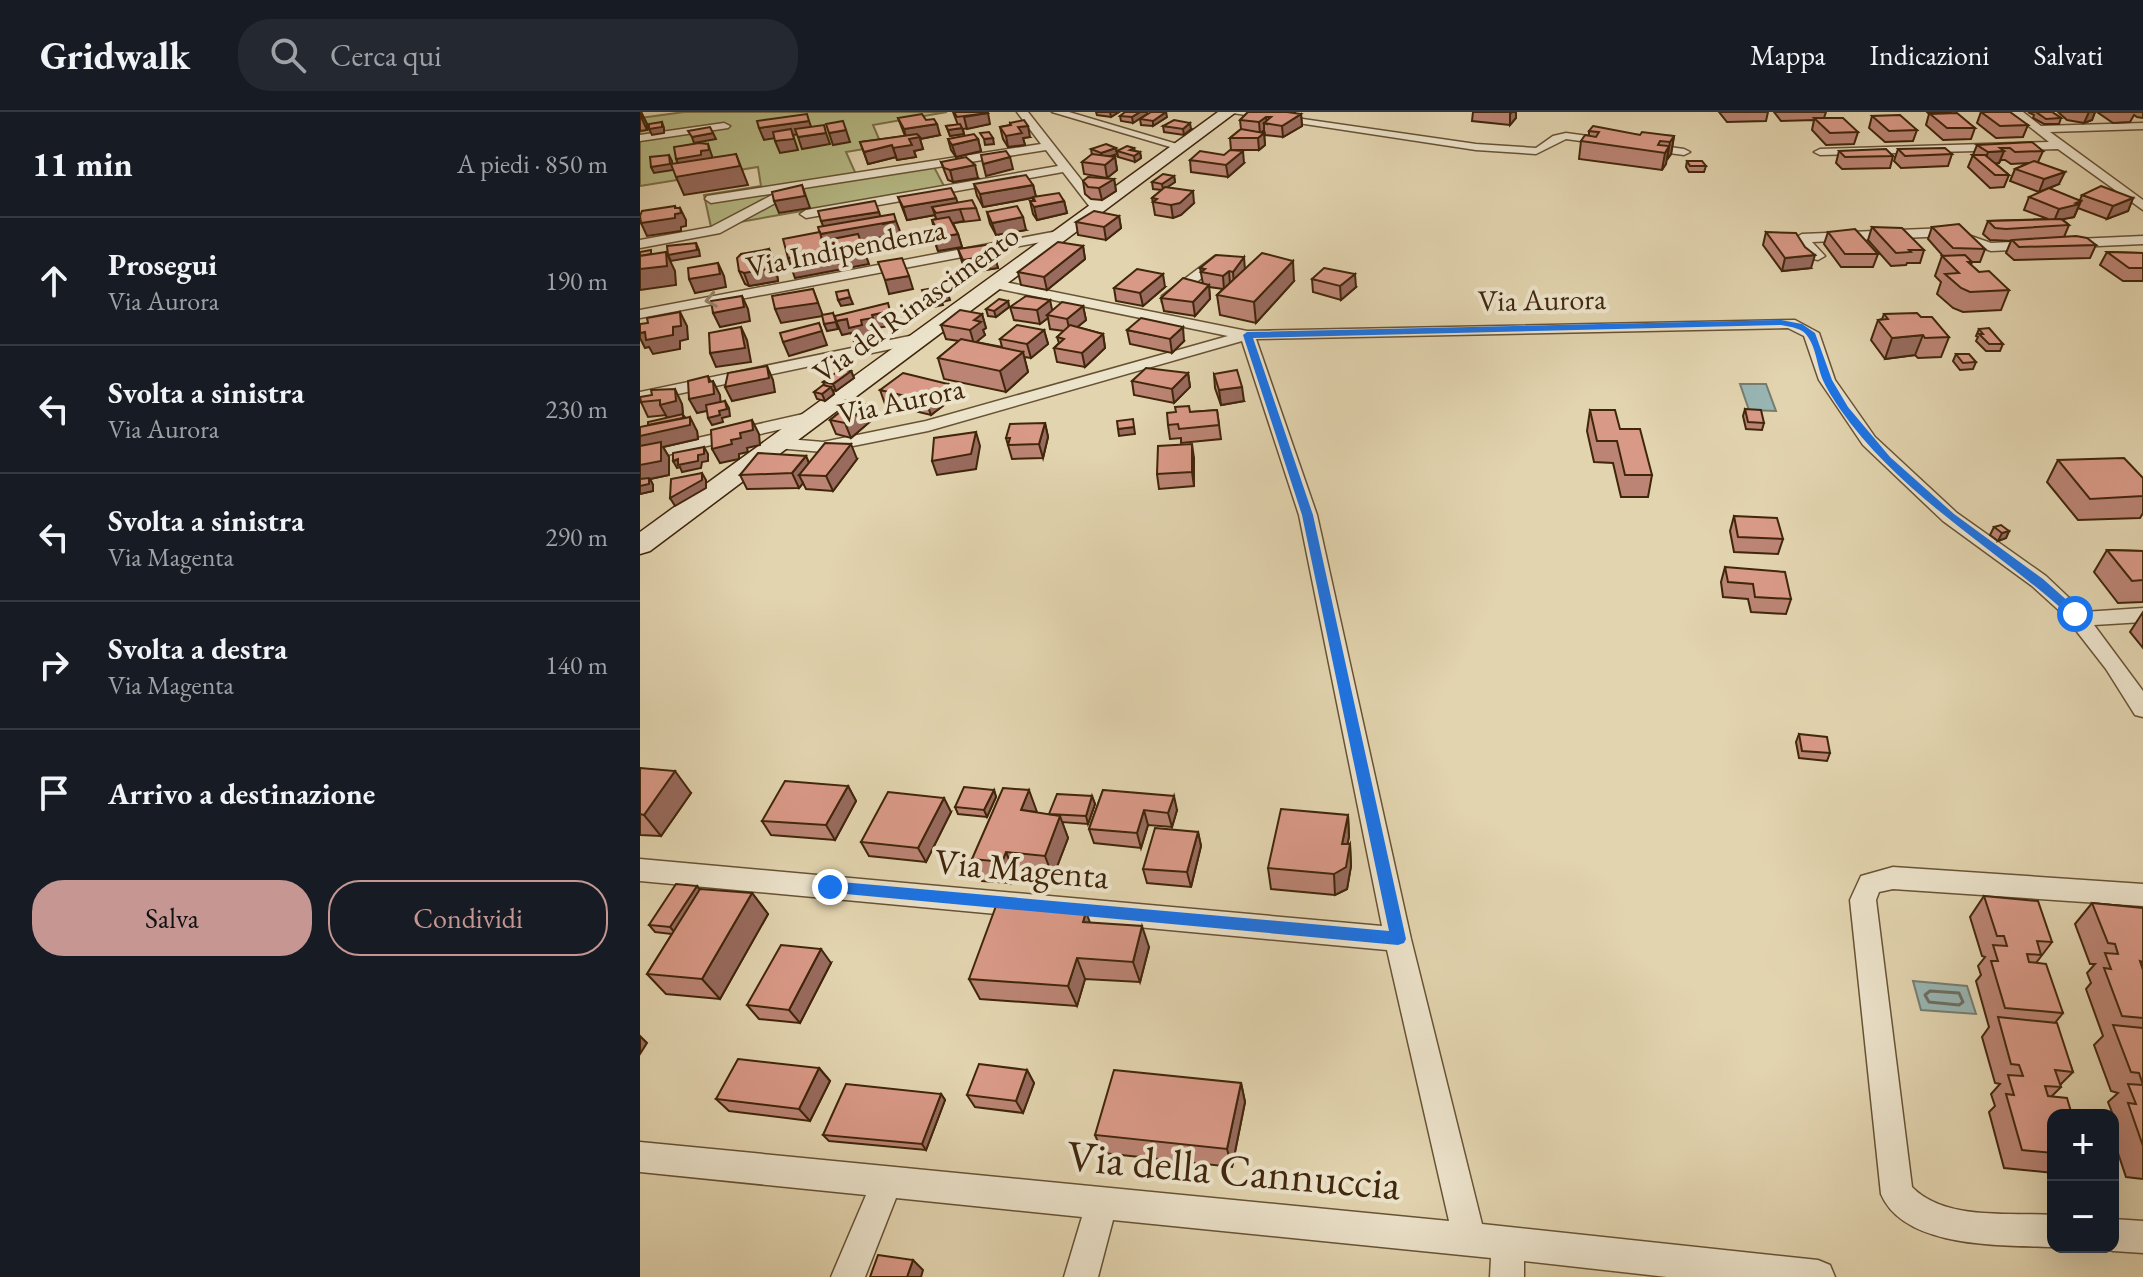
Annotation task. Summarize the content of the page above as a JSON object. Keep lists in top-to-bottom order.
{
  "streets": {
    "street": [
      "Via Indipendenza",
      "Via Aurora",
      "Via del Rinascimento",
      "Via Magenta",
      "Via della Cannuccia"
    ]
  },
  "crossings": [
    ["Via Indipendenza", "Via del Rinascimento"],
    ["Via Aurora", "Via del Rinascimento"]
  ],
  "page": {
    "header": "Gridwalk",
    "search": "Cerca qui",
    "nav": ["Mappa", "Indicazioni", "Salvati"],
    "heading": ["11 min", "A piedi · 850 m"],
    "list": [
      ["Prosegui", "Via Aurora", "190 m"],
      ["Svolta a sinistra", "Via Aurora", "230 m"],
      ["Svolta a sinistra", "Via Magenta", "290 m"],
      ["Svolta a destra", "Via Magenta", "140 m"],
      "Arrivo a destinazione"
    ],
    "buttons": ["Salva", "Condividi"],
    "map_buttons": ["+", "−"]
  }
}
